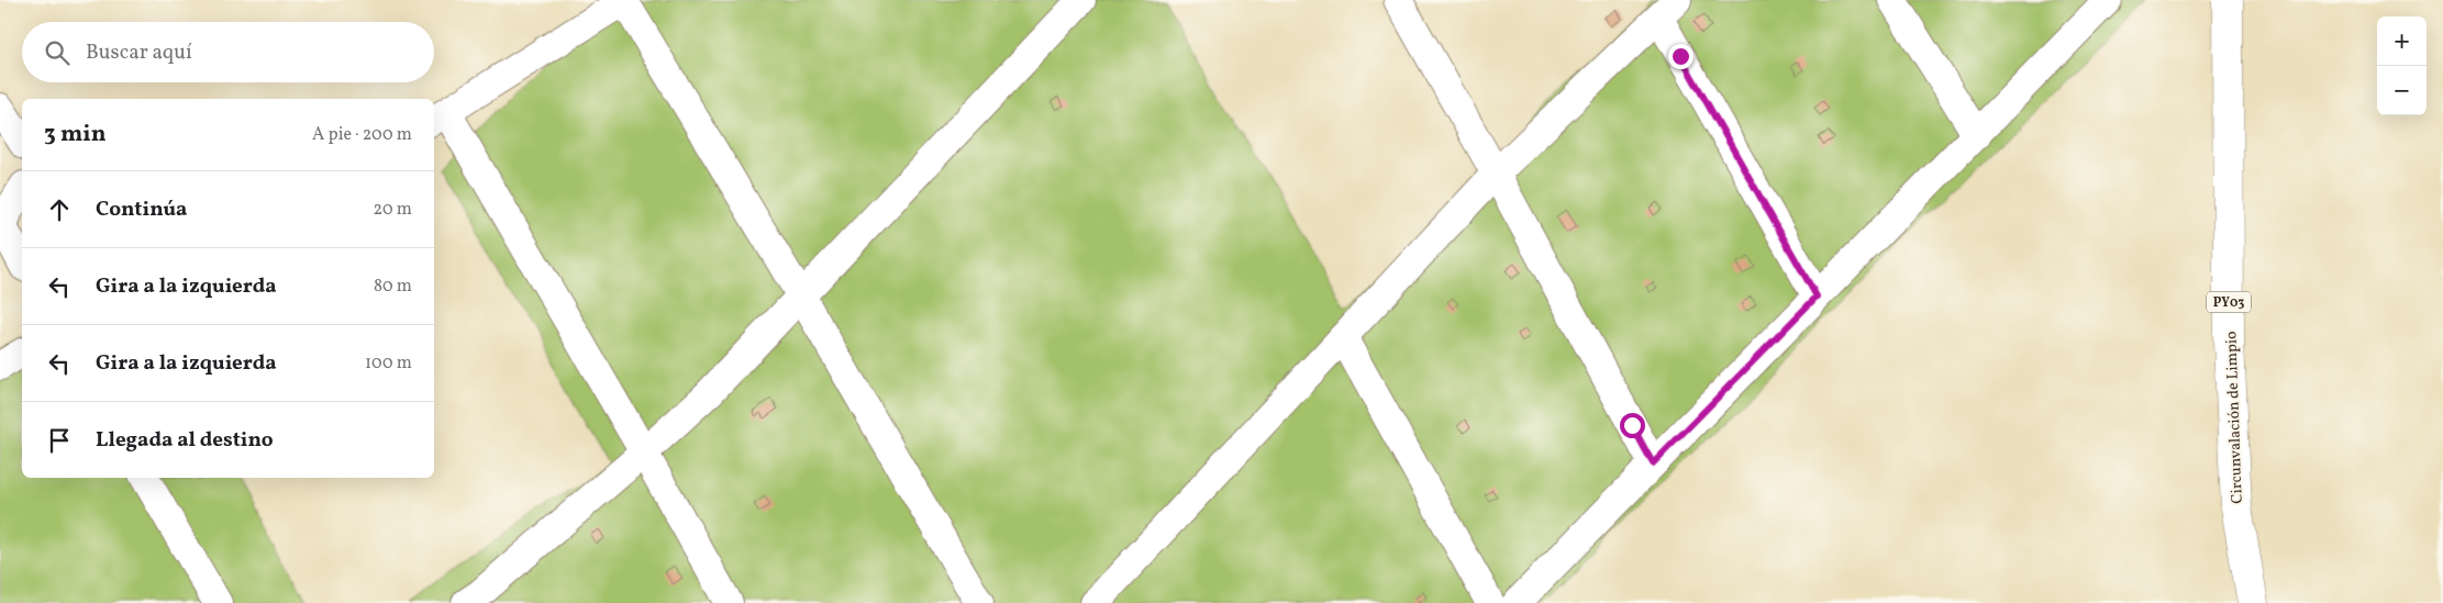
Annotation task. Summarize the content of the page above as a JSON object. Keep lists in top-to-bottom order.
{
  "streets": {
    "highway": ["PY03", "Circunvalación de Limpio"]
  },
  "page": {
    "map_buttons": ["+", "−"],
    "search": "Buscar aquí",
    "heading": ["3 min", "A pie · 200 m"],
    "list": [
      ["Continúa", "20 m"],
      ["Gira a la izquierda", "80 m"],
      ["Gira a la izquierda", "100 m"],
      "Llegada al destino"
    ]
  }
}
